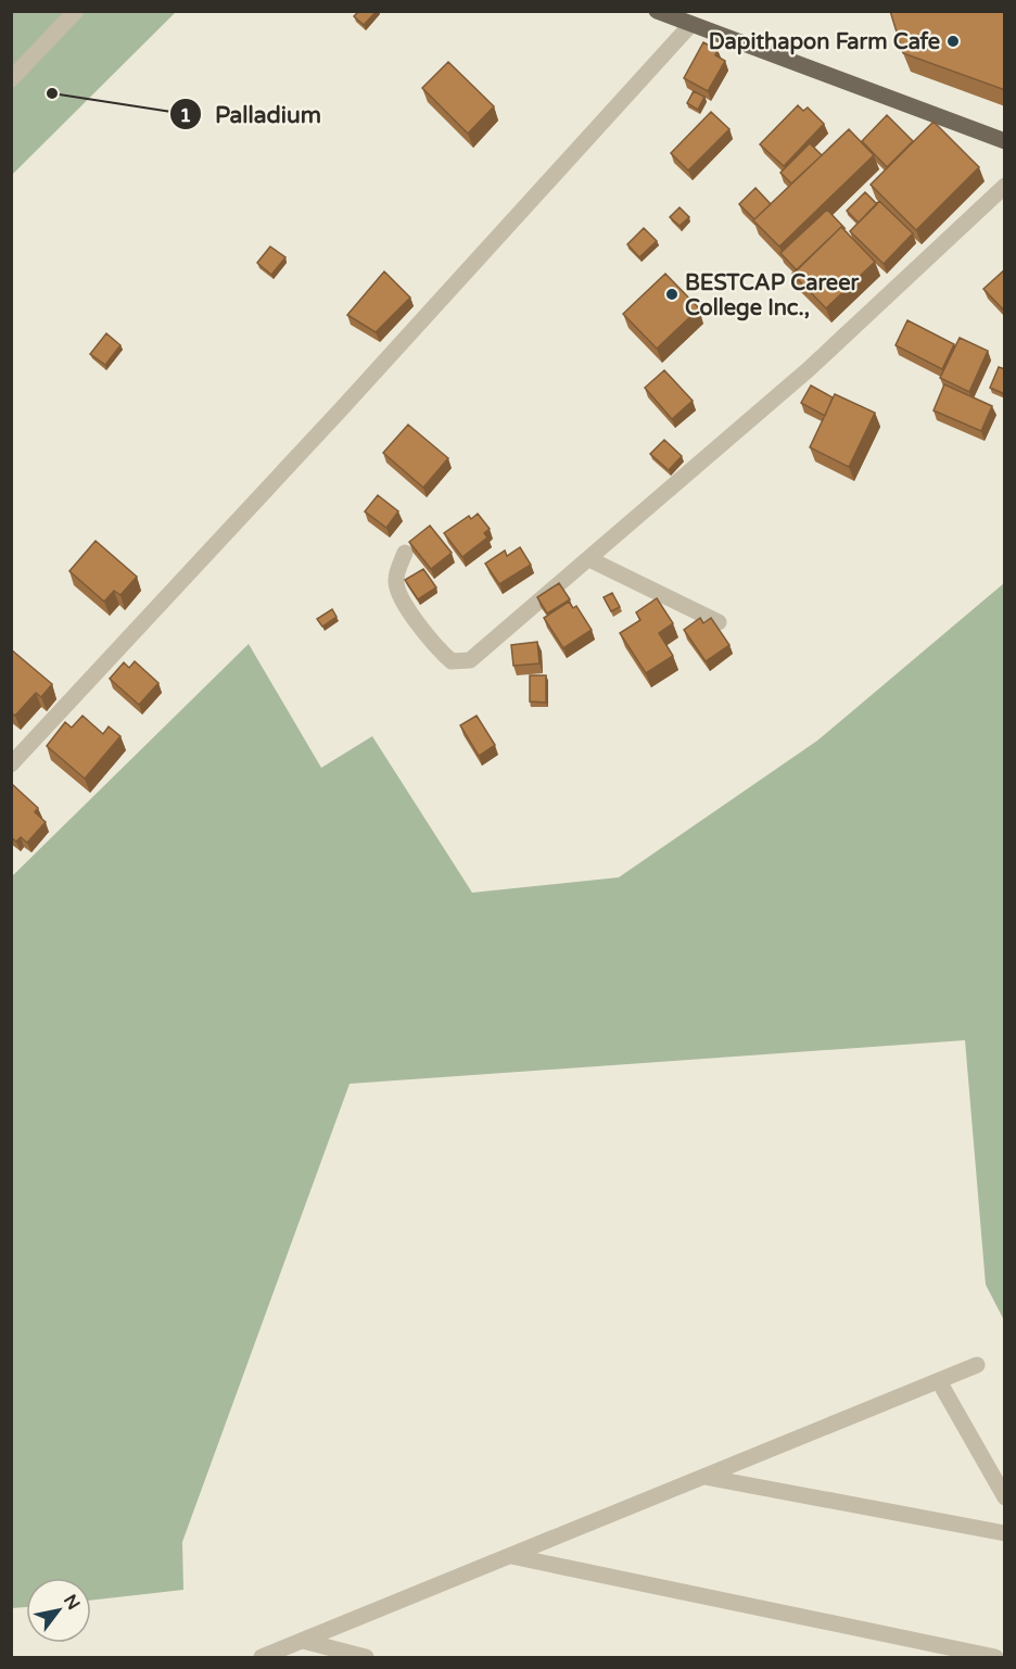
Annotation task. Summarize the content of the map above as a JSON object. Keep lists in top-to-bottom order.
{
  "places": ["Dapithapon Farm Cafe", "Palladium", "BESTCAP Career College Inc.,"],
  "north": "top right"
}
